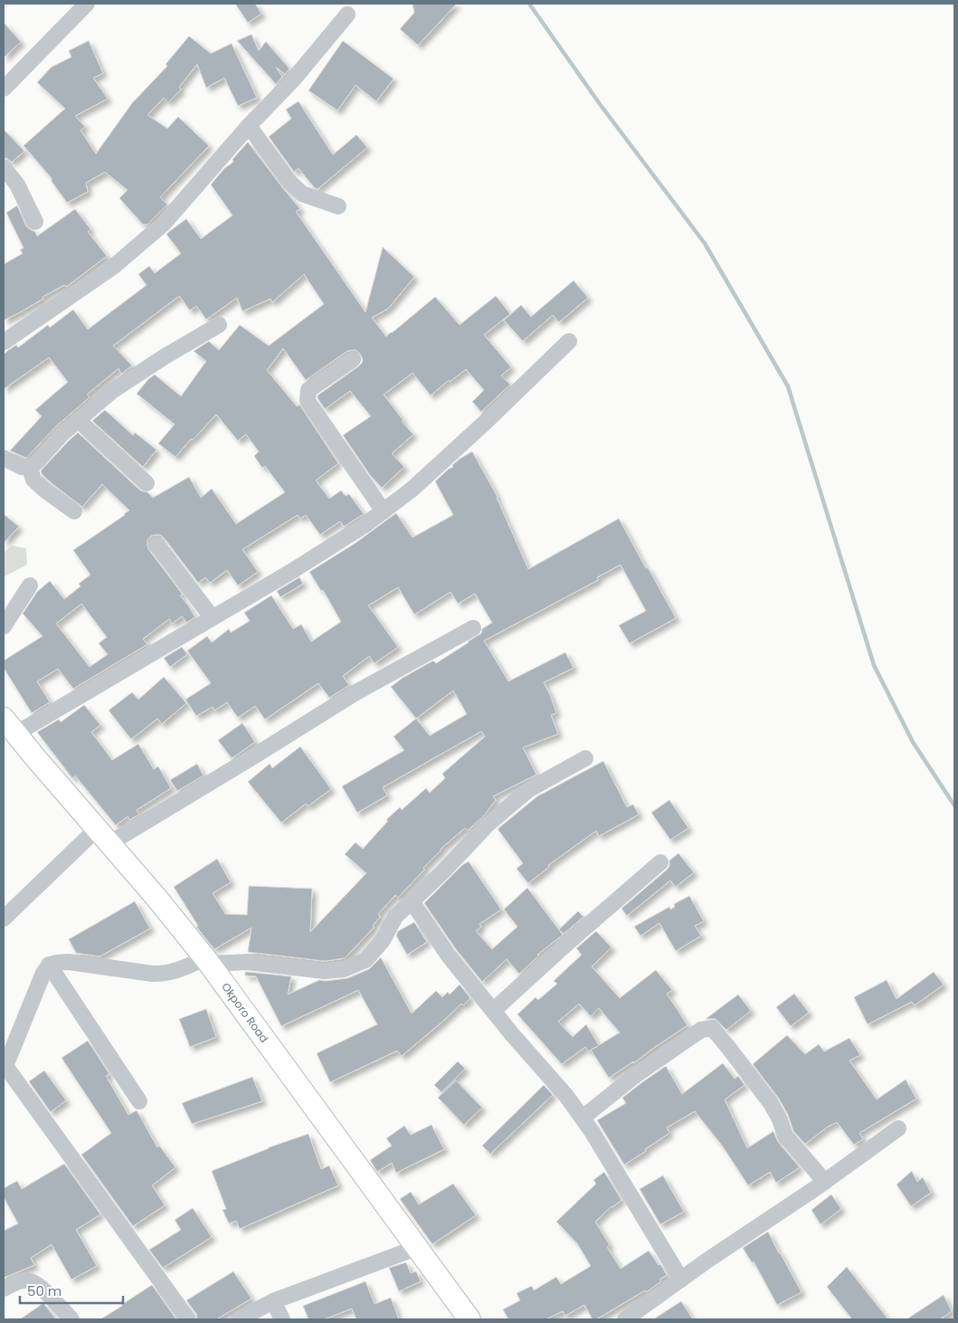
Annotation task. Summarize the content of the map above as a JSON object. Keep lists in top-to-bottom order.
{
  "streets": {
    "main road": ["Okporo Road"]
  },
  "scale_bar": "50 m"
}
